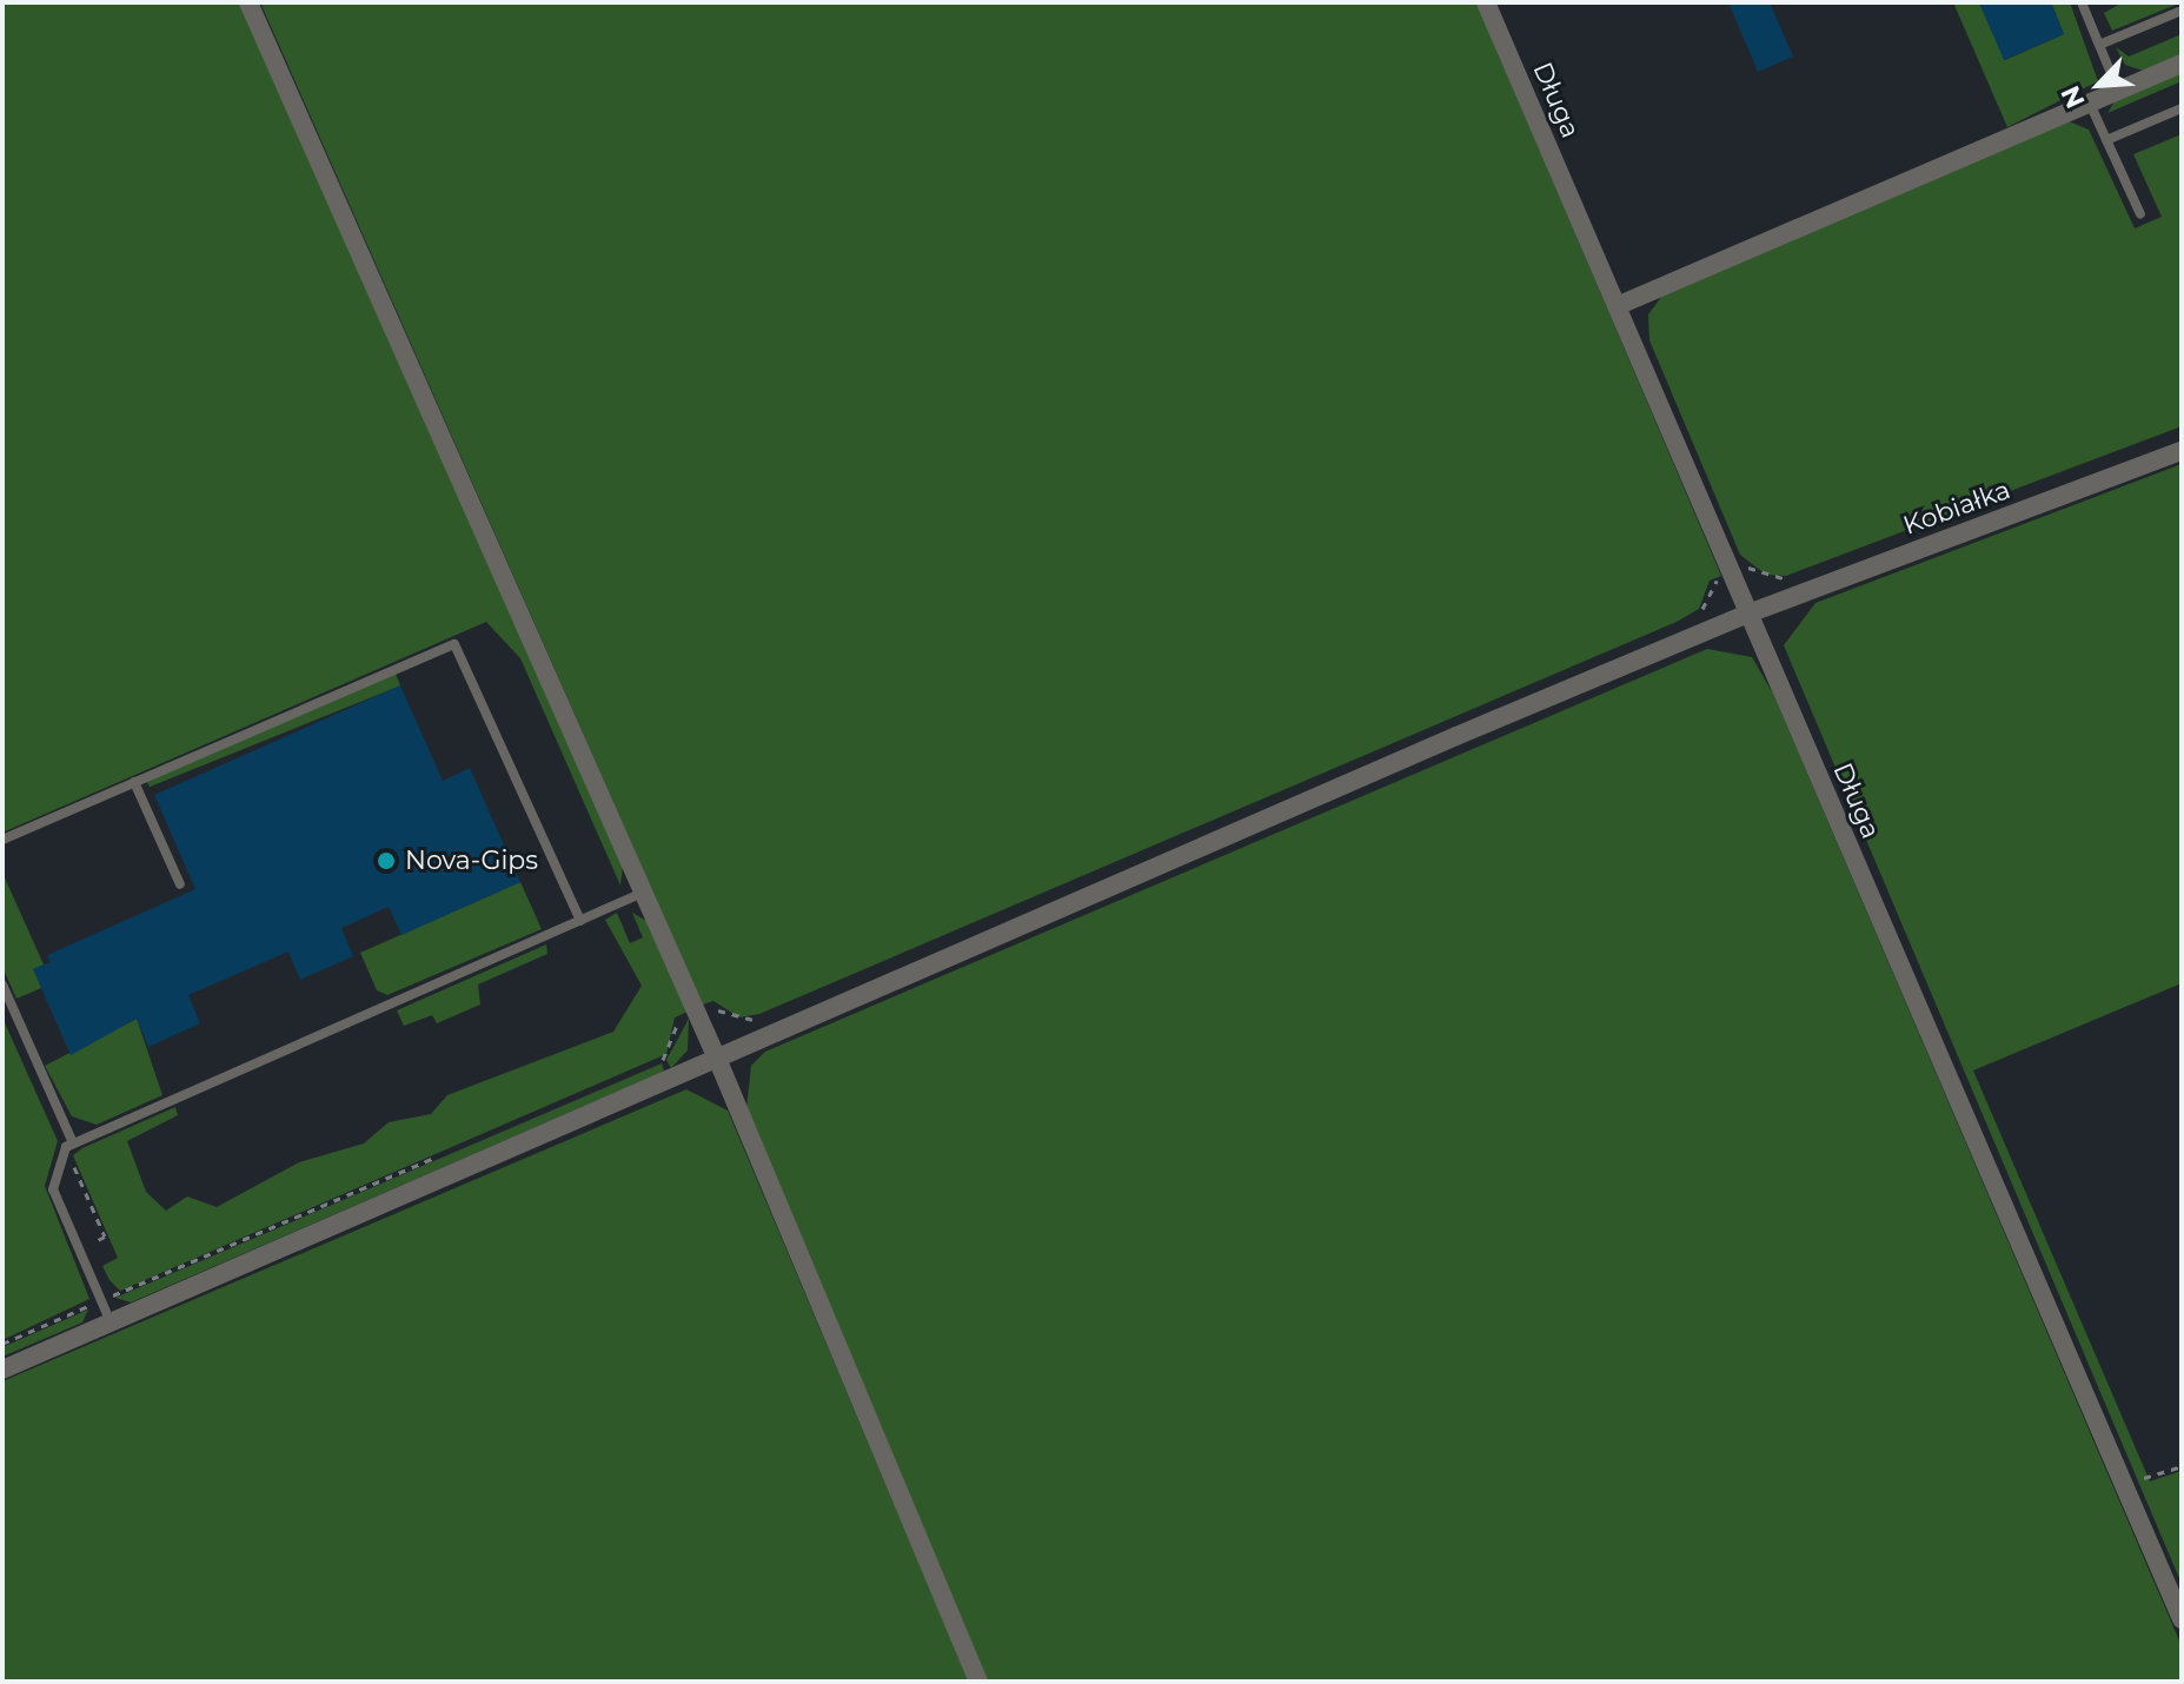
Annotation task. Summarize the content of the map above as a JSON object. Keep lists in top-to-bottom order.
{
  "streets": {
    "street": ["Długa", "Kobiałka"]
  },
  "crossings": [
    ["Długa", "Kobiałka"]
  ],
  "places": ["Nova-Gips"],
  "north": "bottom left"
}
